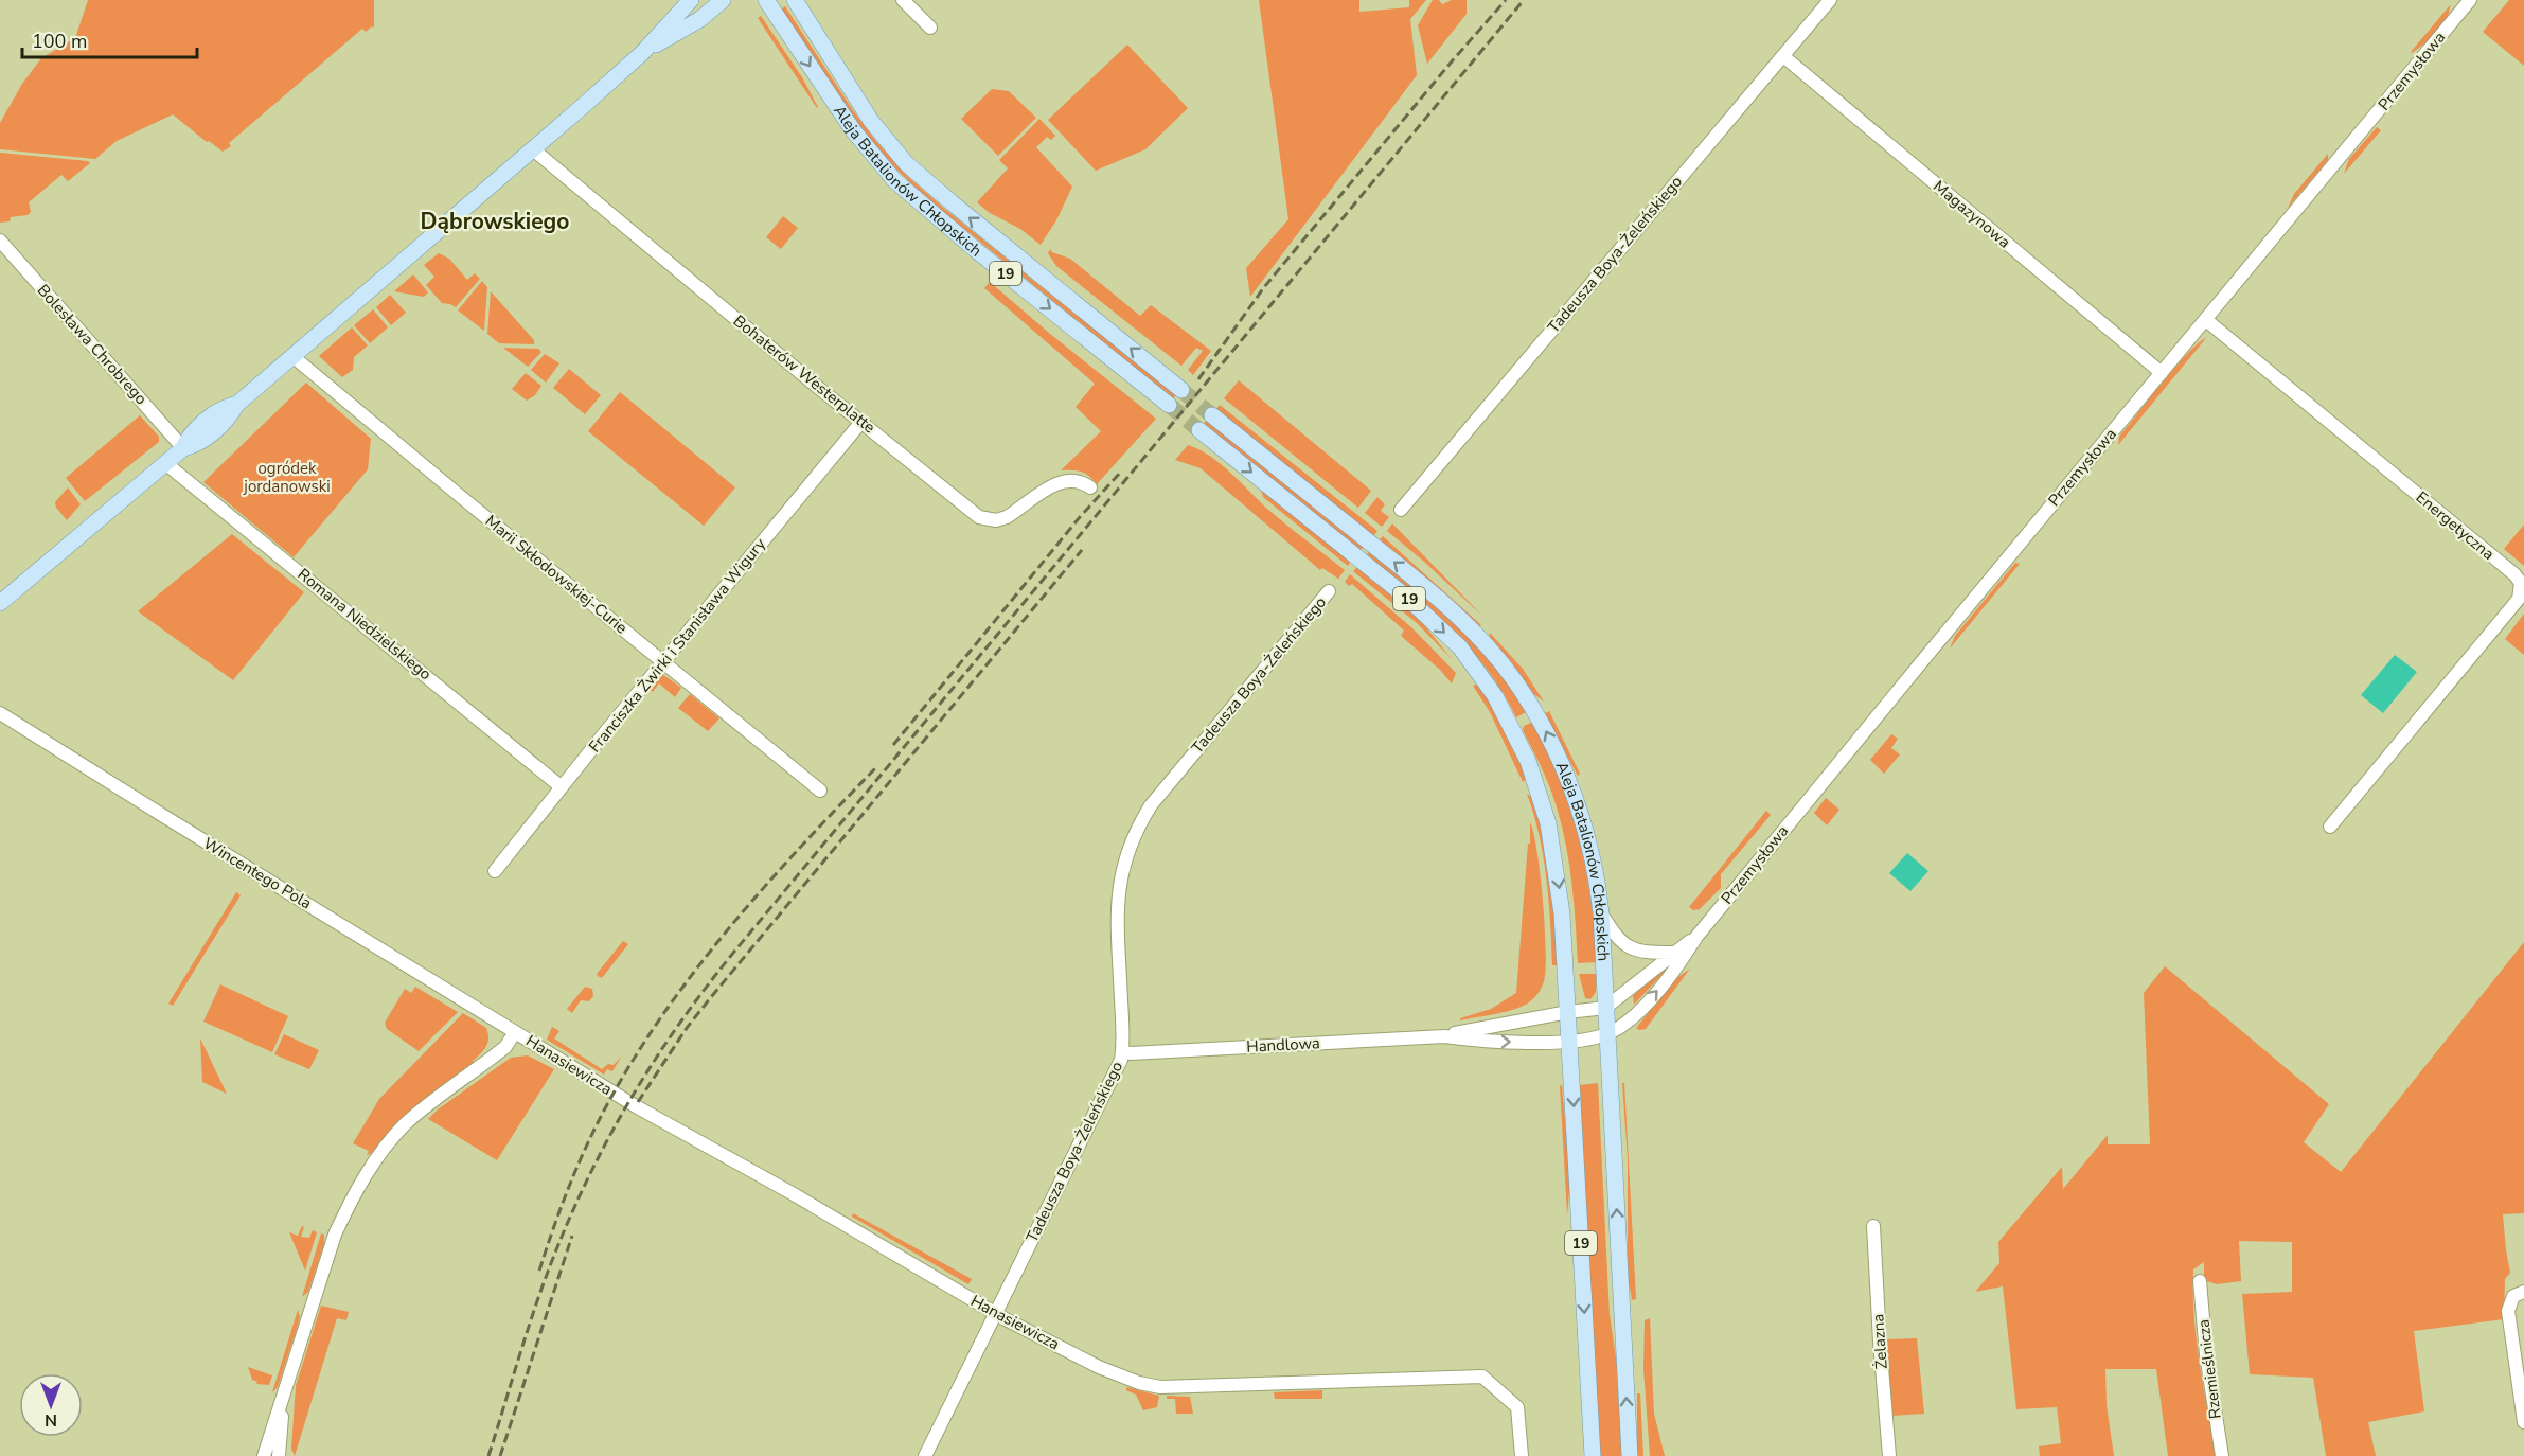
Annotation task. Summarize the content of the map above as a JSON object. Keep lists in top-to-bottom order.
{
  "streets": {
    "main road": ["Aleja Batalionów Chłopskich", "19"],
    "street": [
      "Przemysłowa",
      "Magazynowa",
      "Tadeusza Boya-Żeleńskiego",
      "Bolesława Chrobrego",
      "Bohaterów Westerplatte",
      "Energetyczna",
      "Marii Skłodowskiej-Curie",
      "Romana Niedzielskiego",
      "Franciszka Żwirki i Stanisława Wigury",
      "Wincentego Pola",
      "Handlowa",
      "Hanasiewicza",
      "Żelazna",
      "Rzemieślnicza"
    ]
  },
  "crossings": [
    ["Przemysłowa", "Aleja Batalionów Chłopskich"],
    ["Przemysłowa", "Magazynowa"],
    ["Przemysłowa", "Energetyczna"],
    ["Przemysłowa", "Handlowa"],
    ["Aleja Batalionów Chłopskich", "Handlowa"],
    ["Magazynowa", "Tadeusza Boya-Żeleńskiego"],
    ["Tadeusza Boya-Żeleńskiego", "Handlowa"],
    ["Tadeusza Boya-Żeleńskiego", "Hanasiewicza"],
    ["Bohaterów Westerplatte", "Franciszka Żwirki i Stanisława Wigury"],
    ["Marii Skłodowskiej-Curie", "Franciszka Żwirki i Stanisława Wigury"],
    ["Romana Niedzielskiego", "Franciszka Żwirki i Stanisława Wigury"],
    ["Wincentego Pola", "Hanasiewicza"]
  ],
  "districts": ["Dąbrowskiego"],
  "parks": ["ogródek jordanowski"],
  "scale_bar": "100 m",
  "north": "bottom"
}
